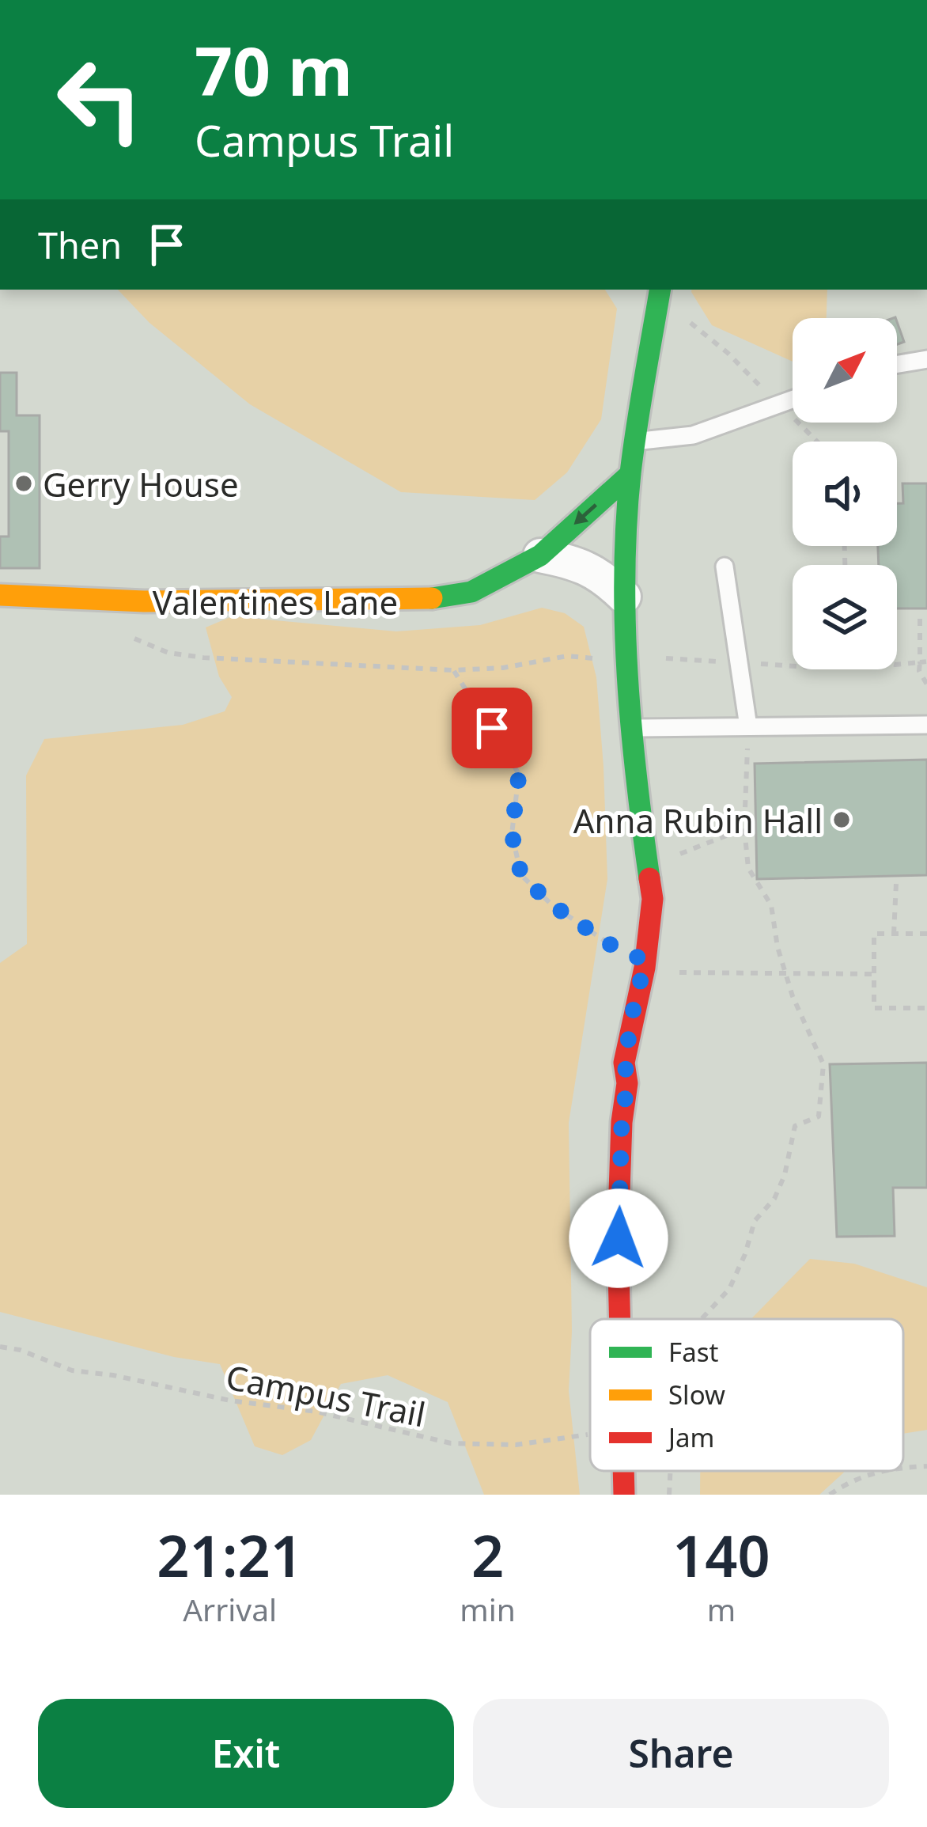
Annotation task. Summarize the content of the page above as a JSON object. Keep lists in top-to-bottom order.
{
  "streets": {
    "street": ["Valentines Lane"],
    "path": ["Campus Trail"]
  },
  "places": ["Gerry House", "Anna Rubin Hall"],
  "legend": ["Fast", "Slow", "Jam"],
  "north": "top right",
  "page": {
    "turn": ["70 m", "Campus Trail"],
    "then": "Then",
    "eta": [
      "21:21",
      "Arrival",
      "2",
      "min",
      "140",
      "m"
    ],
    "buttons": ["Exit", "Share"]
  }
}
